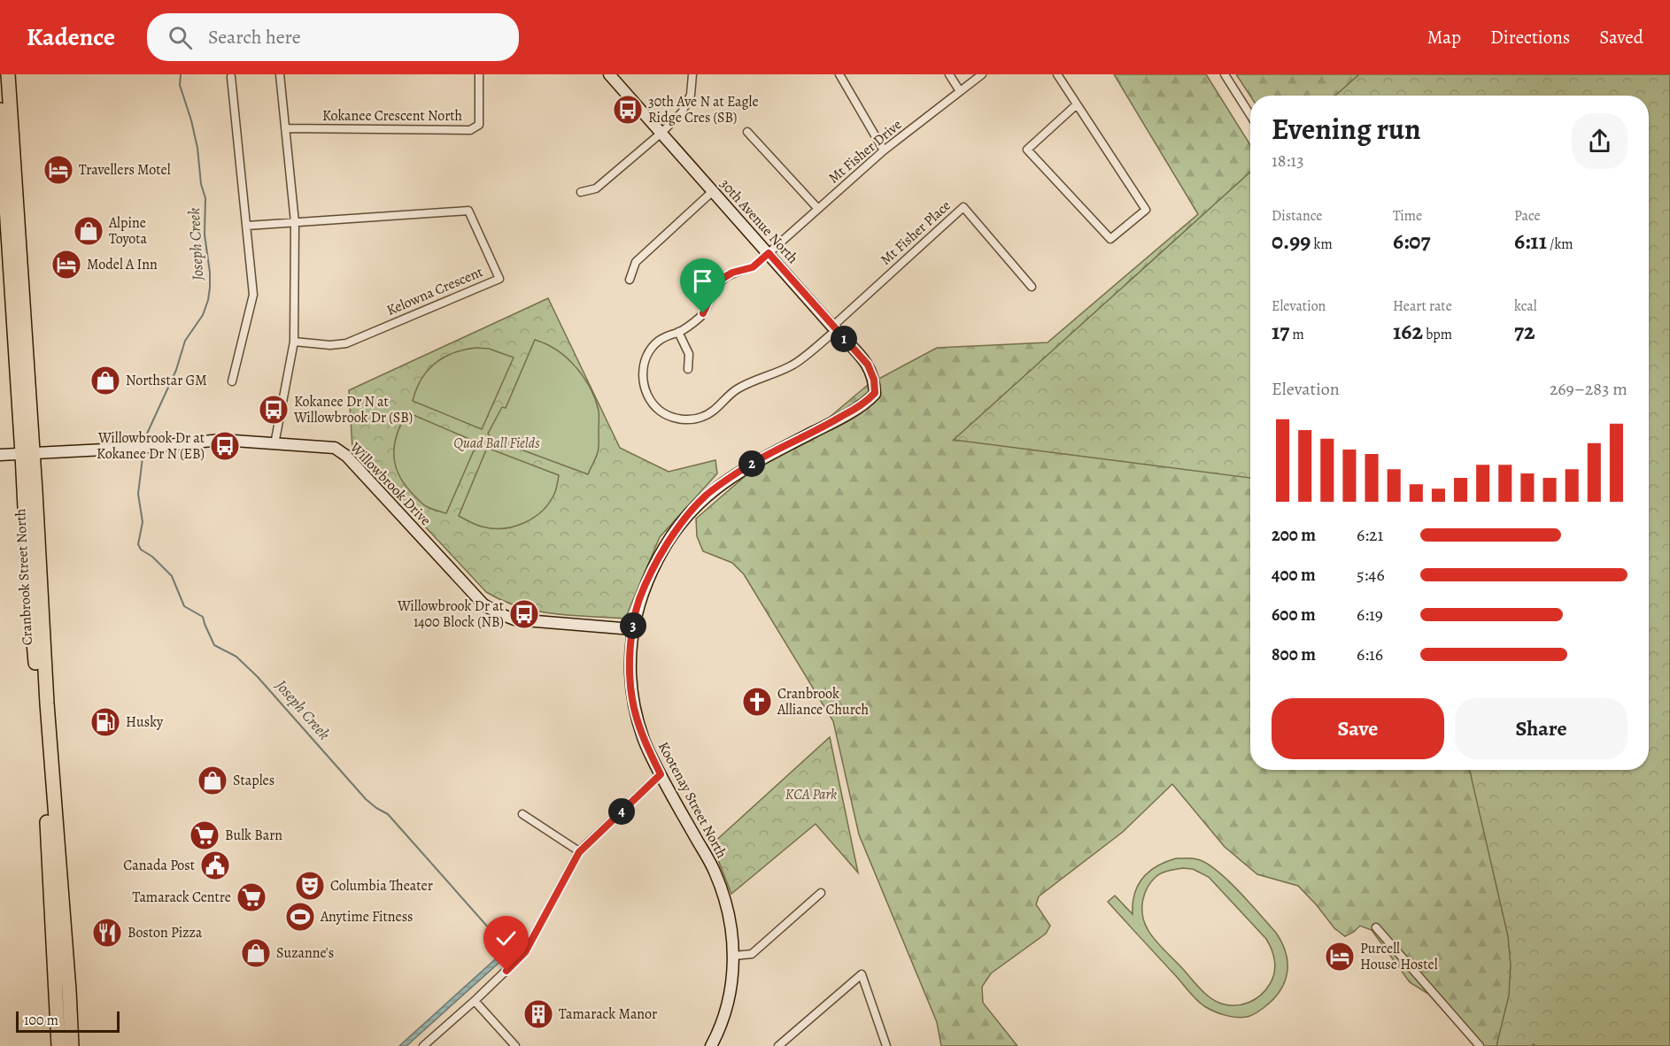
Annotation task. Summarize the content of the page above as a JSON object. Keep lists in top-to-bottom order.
{
  "streets": {
    "highway": ["Cranbrook Street North"],
    "street": [
      "Kokanee Crescent North",
      "Mt Fisher Drive",
      "30th Avenue North",
      "Mt Fisher Place",
      "Kelowna Crescent",
      "Willowbrook Drive",
      "Kootenay Street North"
    ]
  },
  "crossings": [
    ["Mt Fisher Drive", "30th Avenue North"],
    ["Mt Fisher Drive", "Mt Fisher Place"],
    ["30th Avenue North", "Mt Fisher Place"],
    ["30th Avenue North", "Kootenay Street North"],
    ["Willowbrook Drive", "Cranbrook Street North"],
    ["Willowbrook Drive", "Kootenay Street North"]
  ],
  "water": ["Joseph Creek"],
  "parks": ["Quad Ball Fields", "KCA Park"],
  "places": {
    "bus stop": [
      "30th Ave N at Eagle Ridge Cres (SB)",
      "Kokanee Dr N at Willowbrook Dr (SB)",
      "Willowbrook Dr at Kokanee Dr N (EB)",
      "Willowbrook Dr at 1400 Block (NB)"
    ],
    "hotel": ["Travellers Motel", "Model A Inn", "Purcell House Hostel"],
    "shop": [
      "Alpine Toyota",
      "Northstar GM",
      "Staples",
      "Suzanne's"
    ],
    "church": ["Cranbrook Alliance Church"],
    "fuel station": ["Husky"],
    "supermarket": ["Bulk Barn", "Tamarack Centre"],
    "public building": ["Canada Post"],
    "theatre": ["Columbia Theater"],
    "sports": ["Anytime Fitness"],
    "restaurant": ["Boston Pizza"],
    "building": ["Tamarack Manor"]
  },
  "scale_bar": "100 m",
  "page": {
    "header": "Kadence",
    "search": "Search here",
    "nav": ["Map", "Directions", "Saved"],
    "heading": ["Evening run", "18:13"],
    "stats": [
      ["Distance", "0.99 km"],
      ["Time", "6:07"],
      ["Pace", "6:11 /km"],
      ["Elevation", "17 m"],
      ["Heart rate", "162 bpm"],
      ["kcal", "72"]
    ],
    "pins": [
      "1",
      "2",
      "3",
      "4"
    ],
    "chart": ["Elevation", "269–283 m"],
    "list": [
      {
        "name": "200 m",
        "note": "6:21"
      },
      {
        "name": "400 m",
        "note": "5:46"
      },
      {
        "name": "600 m",
        "note": "6:19"
      },
      {
        "name": "800 m",
        "note": "6:16"
      }
    ],
    "buttons": ["Save", "Share"],
    "scale": "100 m"
  }
}
